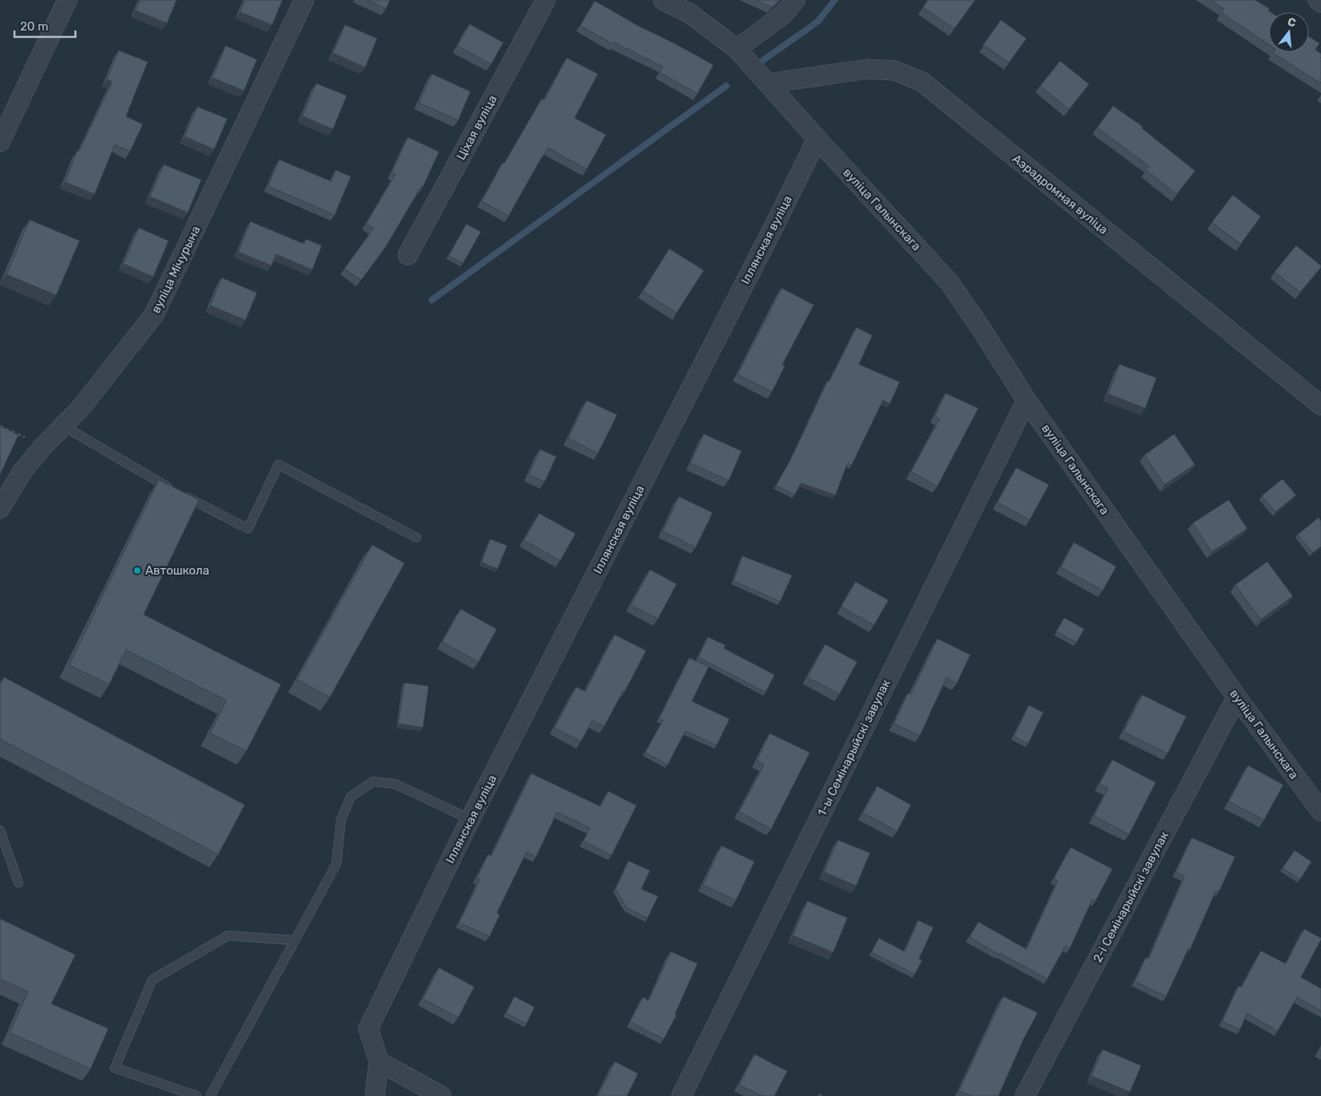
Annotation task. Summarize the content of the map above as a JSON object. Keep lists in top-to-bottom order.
{
  "streets": {
    "street": [
      "Ціхая вуліца",
      "Аэрадромная вуліца",
      "вуліца Галынскага",
      "Іллянская вуліца",
      "вуліца Мічурына",
      "1-ы Семінарыйскі завулак",
      "2-і Семінарыйскі завулак"
    ]
  },
  "crossings": [
    ["вуліца Галынскага", "Іллянская вуліца"],
    ["вуліца Галынскага", "1-ы Семінарыйскі завулак"],
    ["вуліца Галынскага", "2-і Семінарыйскі завулак"]
  ],
  "places": ["Автошкола"],
  "scale_bar": "20 m",
  "north": "top"
}
